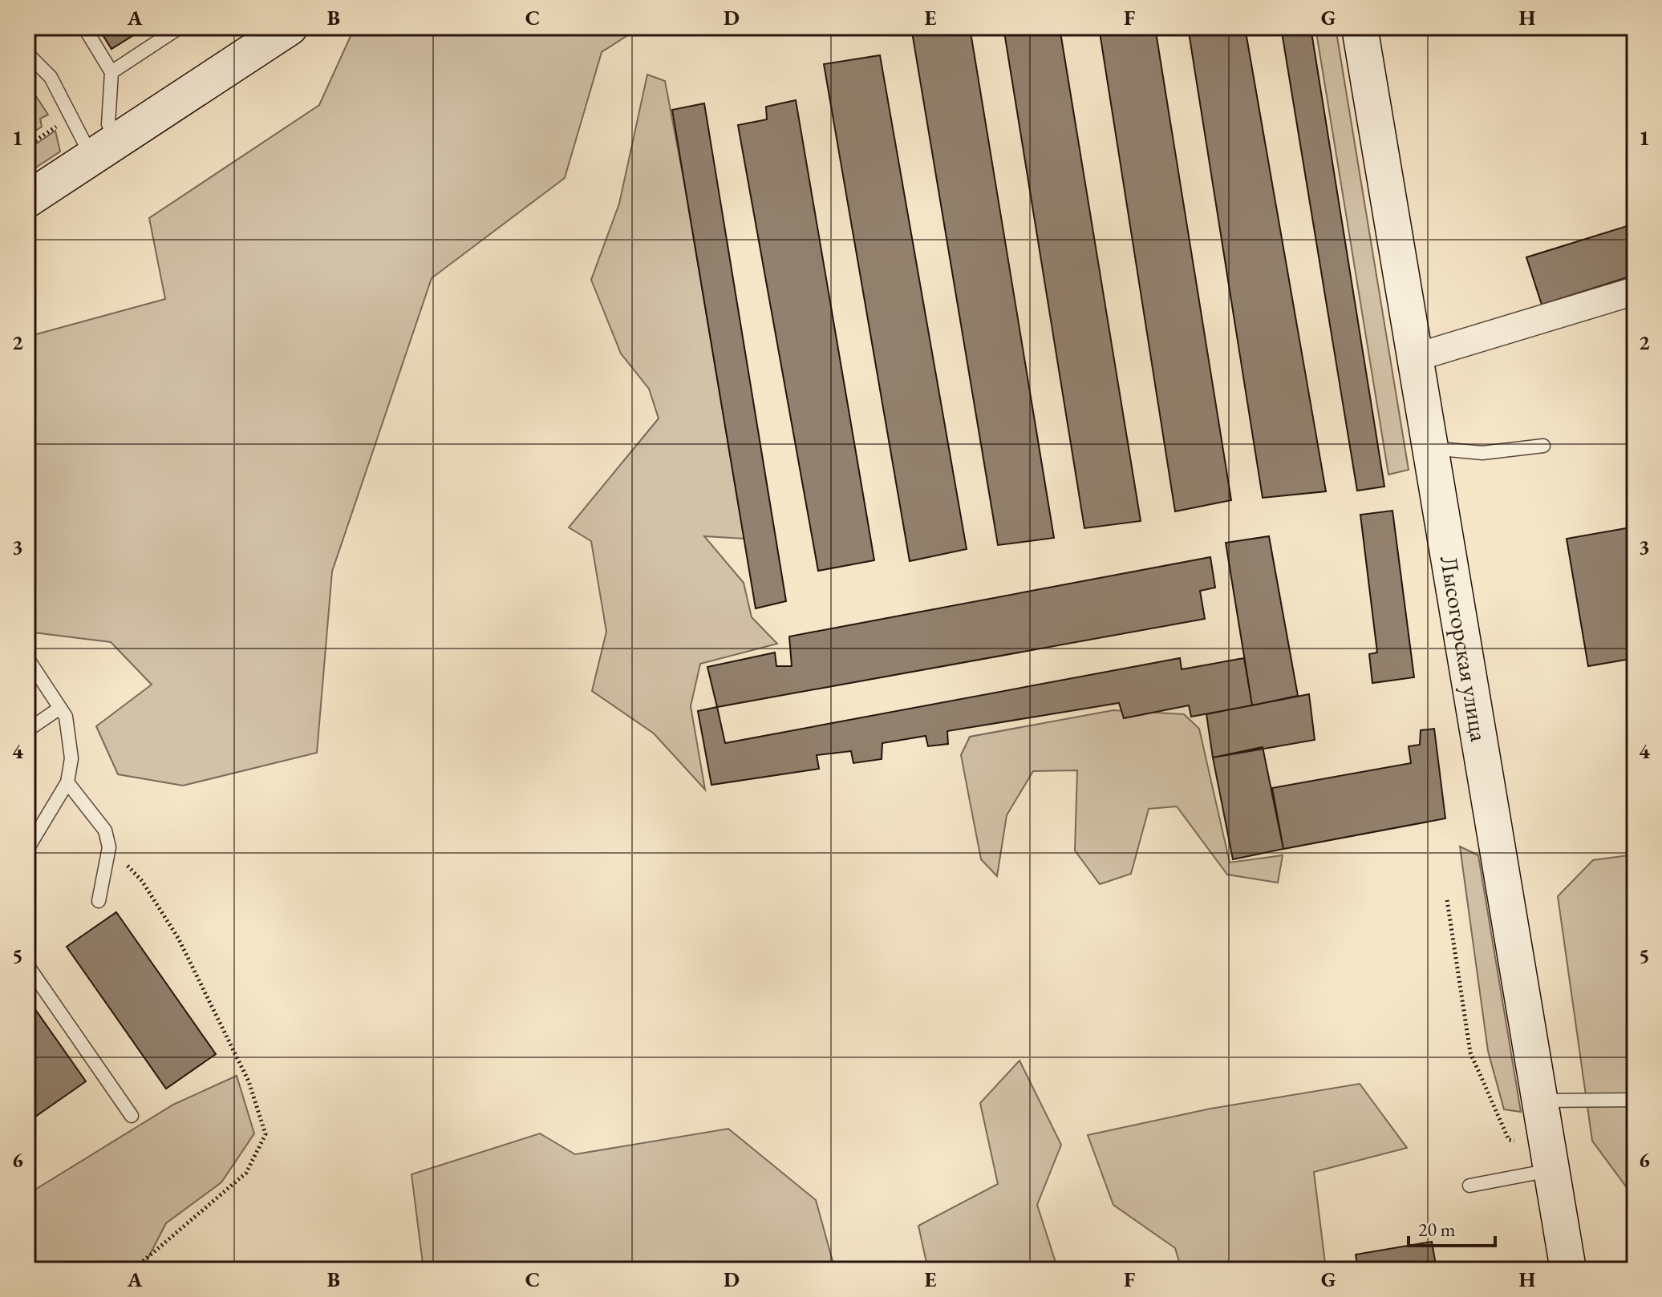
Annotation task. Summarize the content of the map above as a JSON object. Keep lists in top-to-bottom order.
{
  "streets": {
    "street": ["Лысогорская улица"]
  },
  "scale_bar": "20 m",
  "grid": {
    "columns": [
      "A",
      "B",
      "C",
      "D",
      "E",
      "F",
      "G",
      "H"
    ],
    "rows": [
      "1",
      "2",
      "3",
      "4",
      "5",
      "6"
    ]
  }
}
